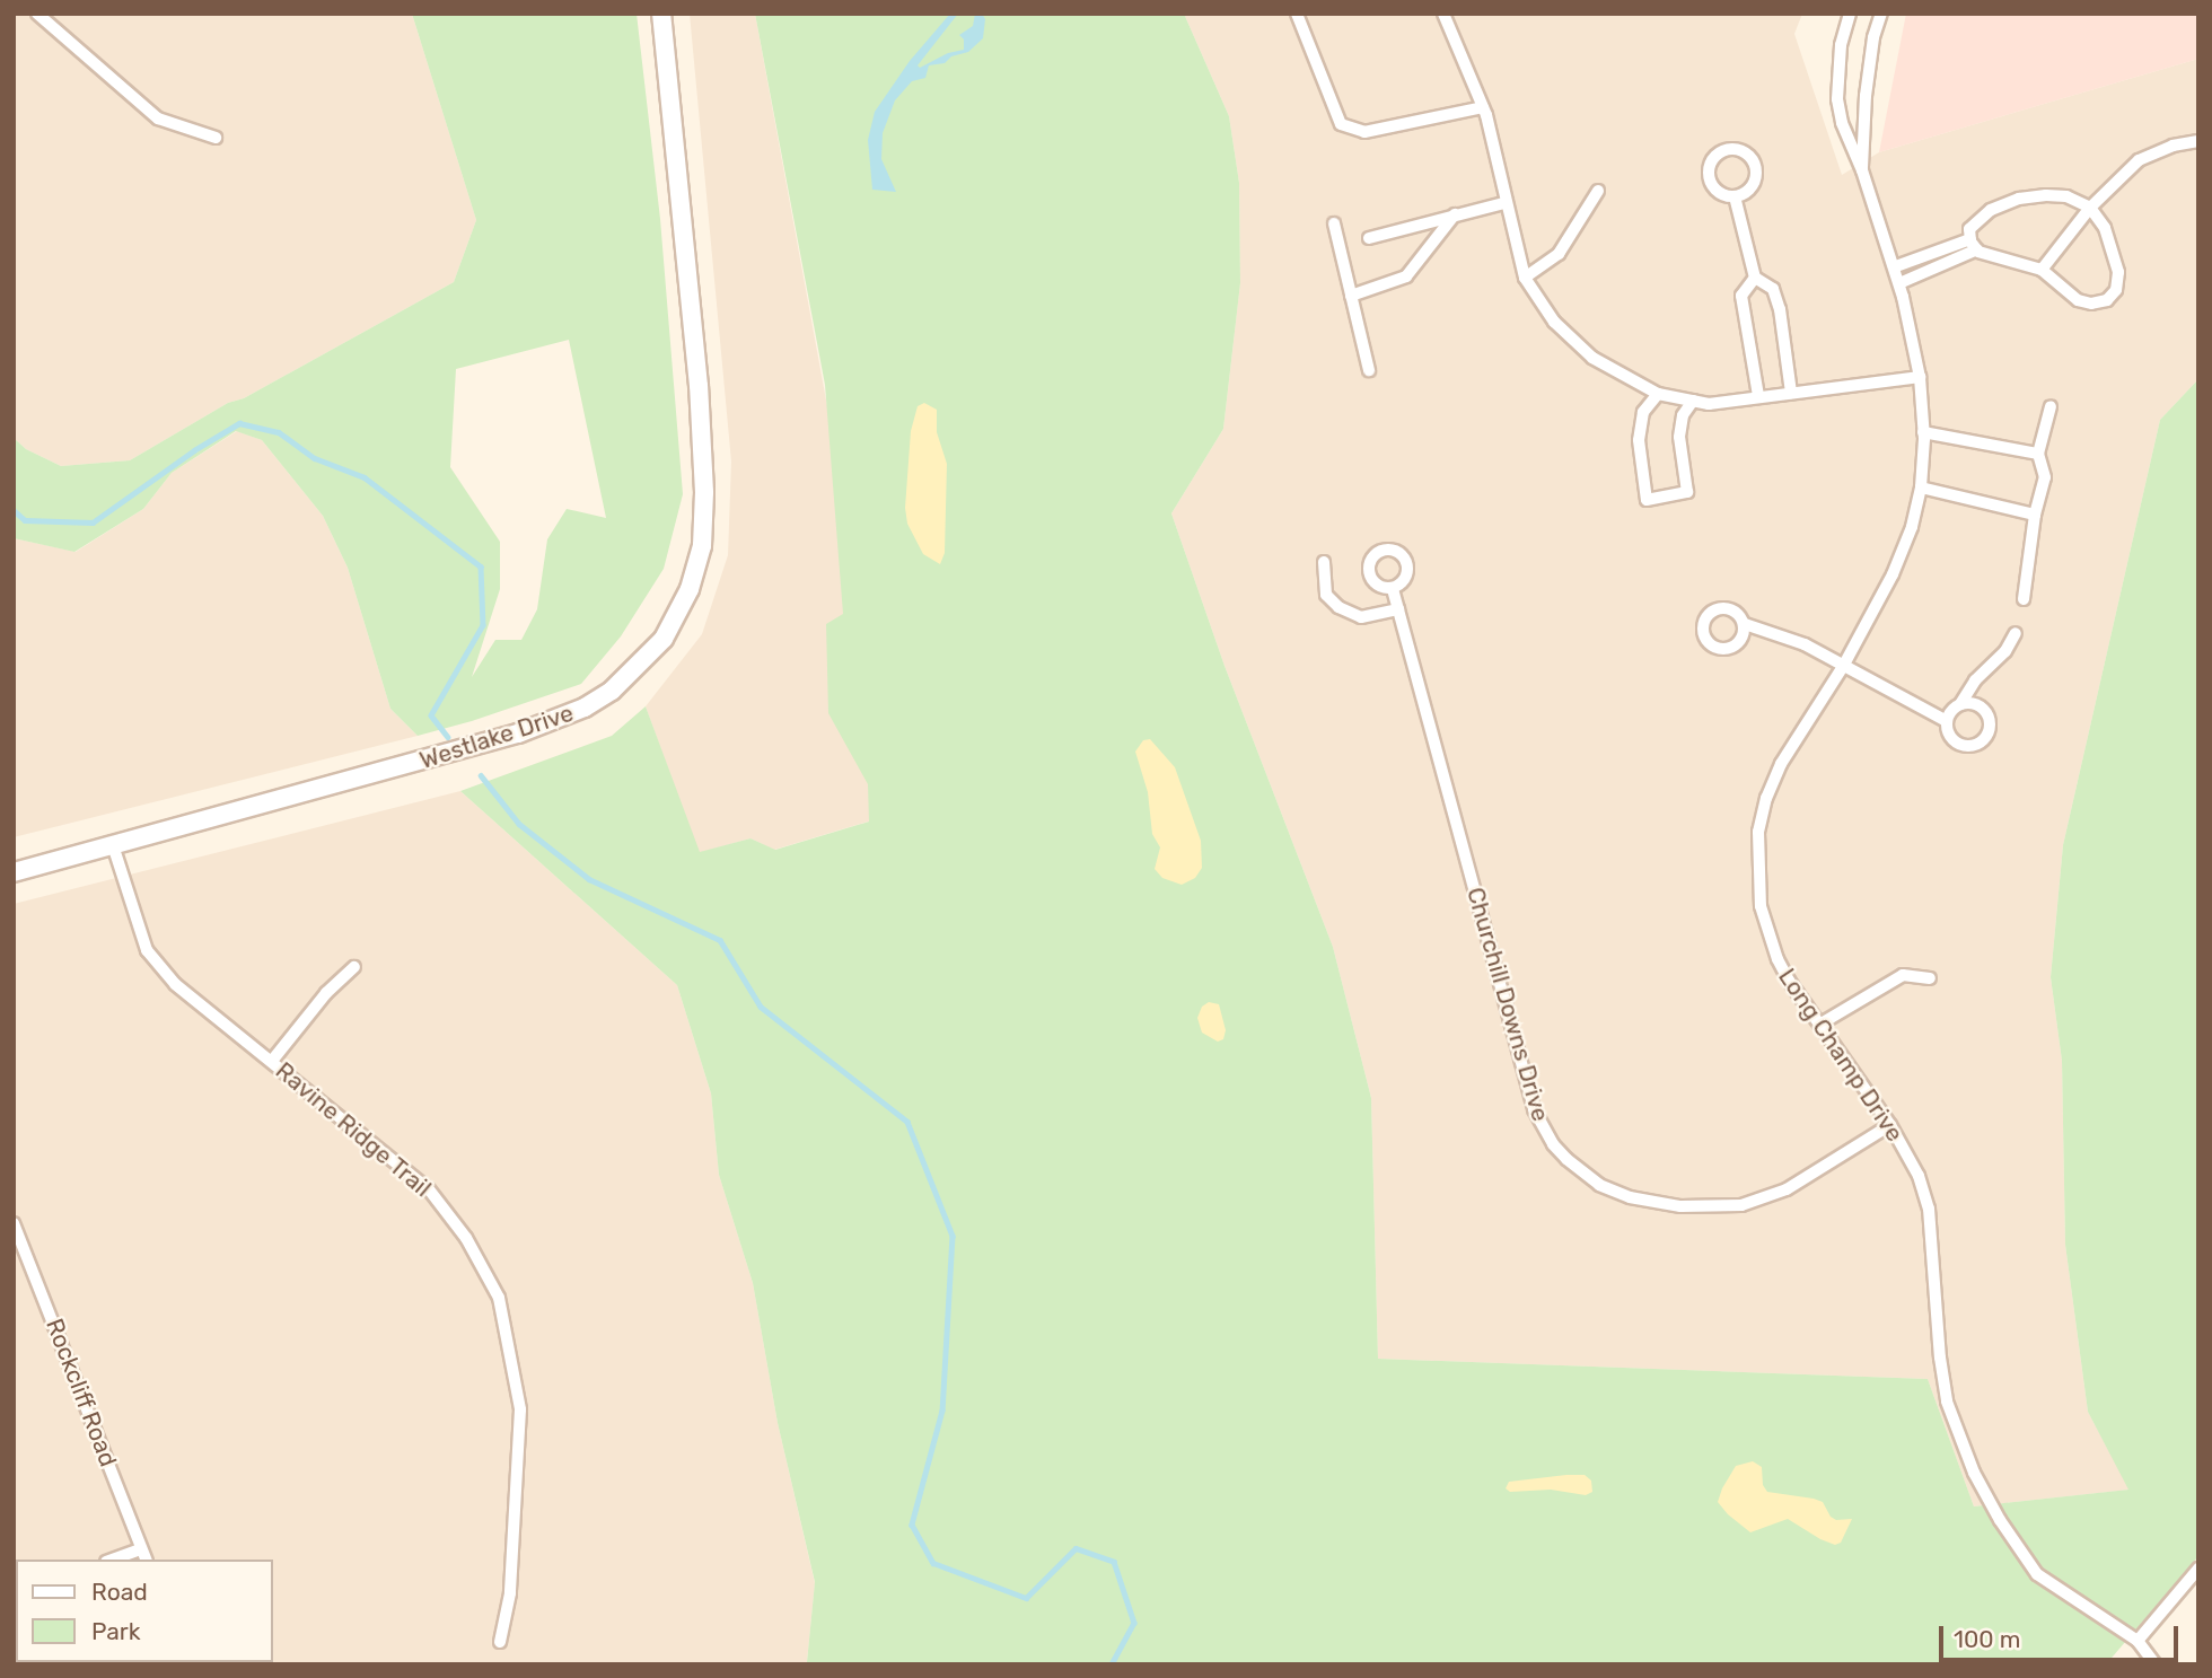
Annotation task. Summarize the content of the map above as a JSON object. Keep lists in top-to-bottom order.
{
  "streets": {
    "street": [
      "Westlake Drive",
      "Churchill Downs Drive",
      "Long Champ Drive",
      "Ravine Ridge Trail",
      "Rockcliff Road"
    ]
  },
  "crossings": [
    ["Westlake Drive", "Ravine Ridge Trail"],
    ["Churchill Downs Drive", "Long Champ Drive"]
  ],
  "legend": ["Road", "Park"],
  "scale_bar": "100 m"
}
